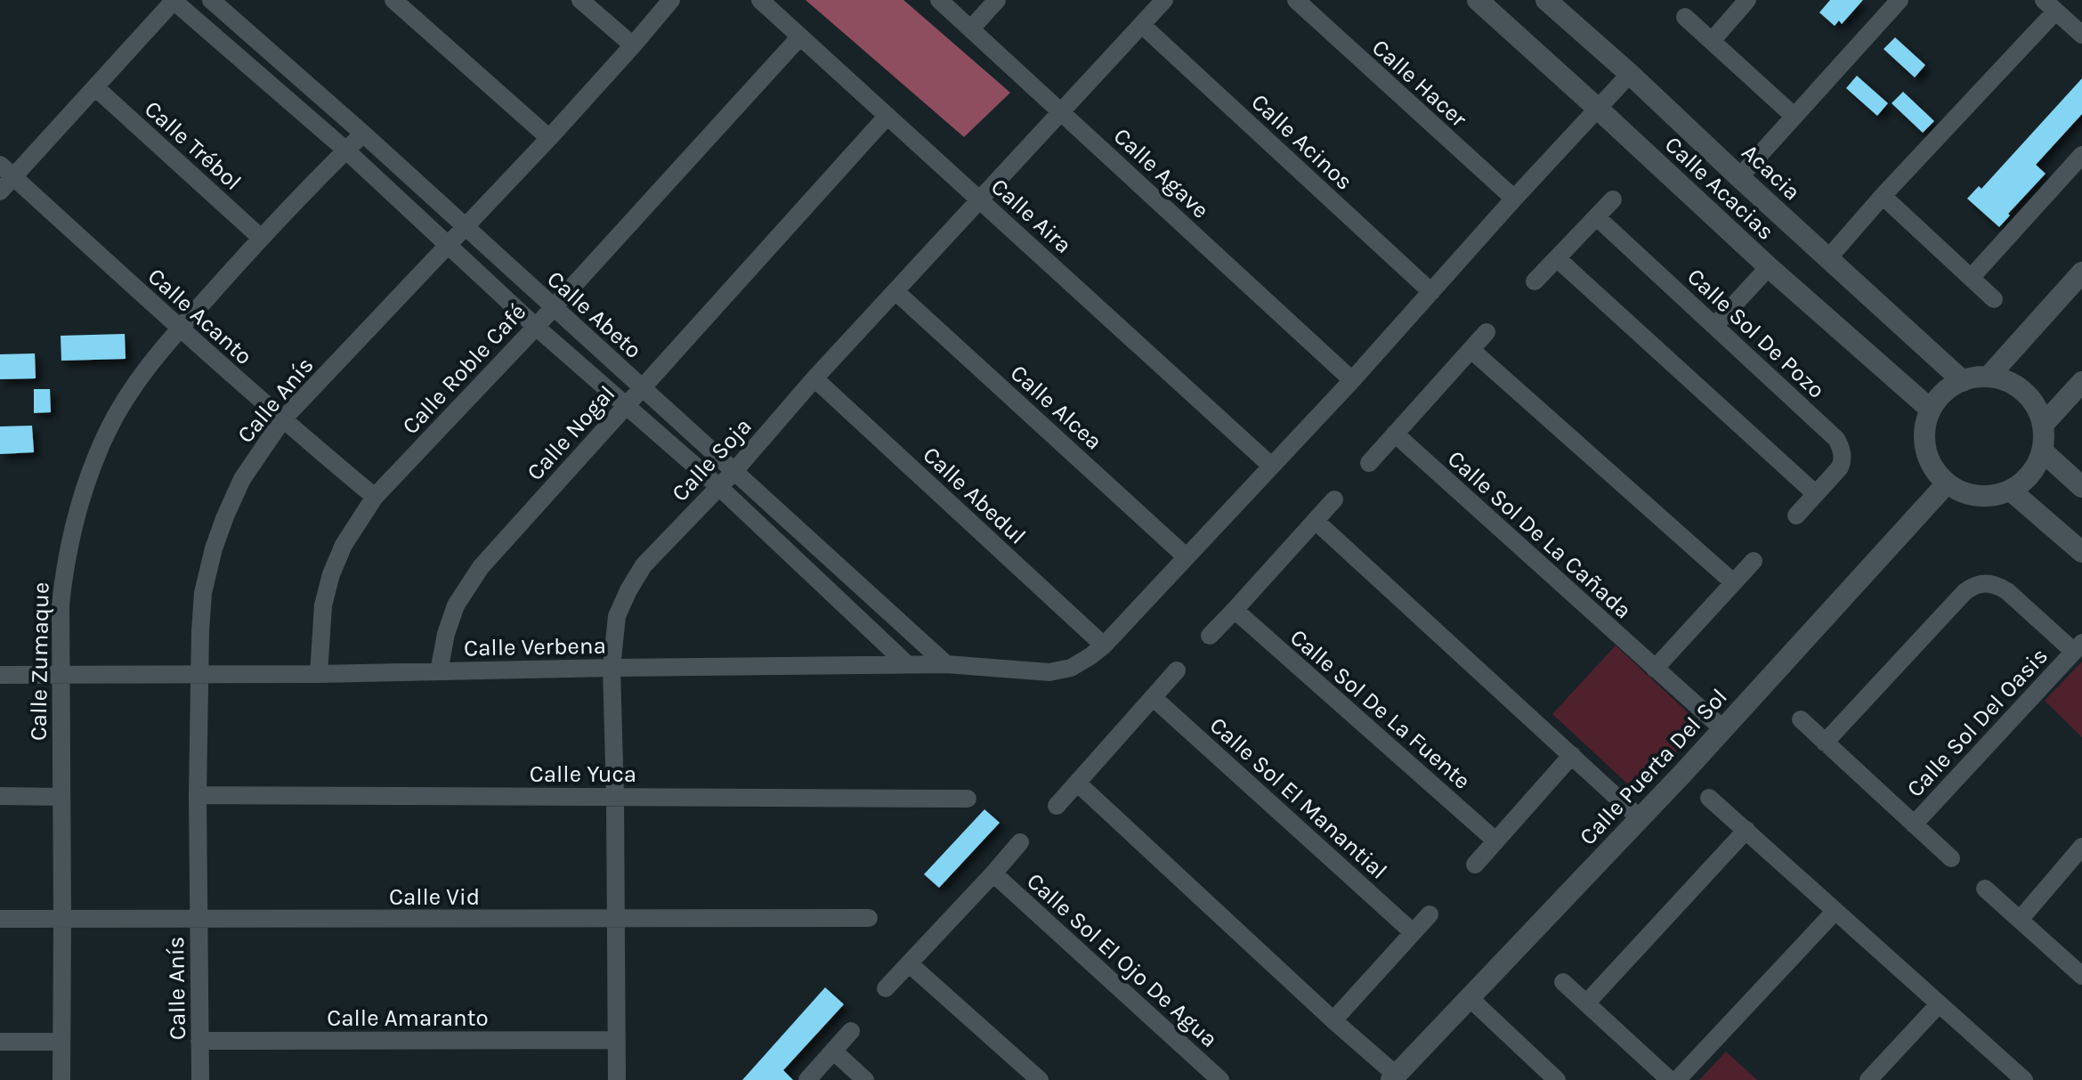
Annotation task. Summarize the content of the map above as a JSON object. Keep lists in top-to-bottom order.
{
  "streets": {
    "street": [
      "Calle Hacer",
      "Calle Acinos",
      "Calle Trébol",
      "Acacia",
      "Calle Agave",
      "Calle Acacias",
      "Calle Aira",
      "Calle Abeto",
      "Calle Acanto",
      "Calle Sol De Pozo",
      "Calle Roble Café",
      "Calle Anís",
      "Calle Alcea",
      "Calle Nogal",
      "Calle Soja",
      "Calle Abedul",
      "Calle Sol De La Cañada",
      "Calle Verbena",
      "Calle Zumaque",
      "Calle Sol De La Fuente",
      "Calle Sol Del Oasis",
      "Calle Puerta Del Sol",
      "Calle Yuca",
      "Calle Sol El Manantial",
      "Calle Vid",
      "Calle Sol El Ojo De Agua",
      "Calle Amaranto"
    ]
  },
  "crossings": [
    ["Calle Acinos", "Calle Soja"],
    ["Calle Trébol", "Calle Zumaque"],
    ["Acacia", "Calle Acacias"],
    ["Acacia", "Calle Puerta Del Sol"],
    ["Calle Agave", "Calle Soja"],
    ["Calle Acacias", "Calle Puerta Del Sol"],
    ["Calle Aira", "Calle Roble Café"],
    ["Calle Aira", "Calle Nogal"],
    ["Calle Aira", "Calle Soja"],
    ["Calle Abeto", "Calle Roble Café"],
    ["Calle Abeto", "Calle Anís"],
    ["Calle Abeto", "Calle Nogal"],
    ["Calle Abeto", "Calle Soja"],
    ["Calle Abeto", "Calle Verbena"],
    ["Calle Abeto", "Calle Zumaque"],
    ["Calle Acanto", "Calle Roble Café"],
    ["Calle Acanto", "Calle Anís"],
    ["Calle Acanto", "Calle Zumaque"],
    ["Calle Roble Café", "Calle Verbena"],
    ["Calle Anís", "Calle Verbena"],
    ["Calle Anís", "Calle Yuca"],
    ["Calle Anís", "Calle Vid"],
    ["Calle Anís", "Calle Amaranto"],
    ["Calle Alcea", "Calle Soja"],
    ["Calle Nogal", "Calle Verbena"],
    ["Calle Soja", "Calle Abedul"],
    ["Calle Soja", "Calle Verbena"],
    ["Calle Soja", "Calle Yuca"],
    ["Calle Soja", "Calle Vid"],
    ["Calle Soja", "Calle Amaranto"],
    ["Calle Abedul", "Calle Verbena"],
    ["Calle Sol De La Cañada", "Calle Puerta Del Sol"],
    ["Calle Verbena", "Calle Zumaque"],
    ["Calle Zumaque", "Calle Vid"]
  ]
}
